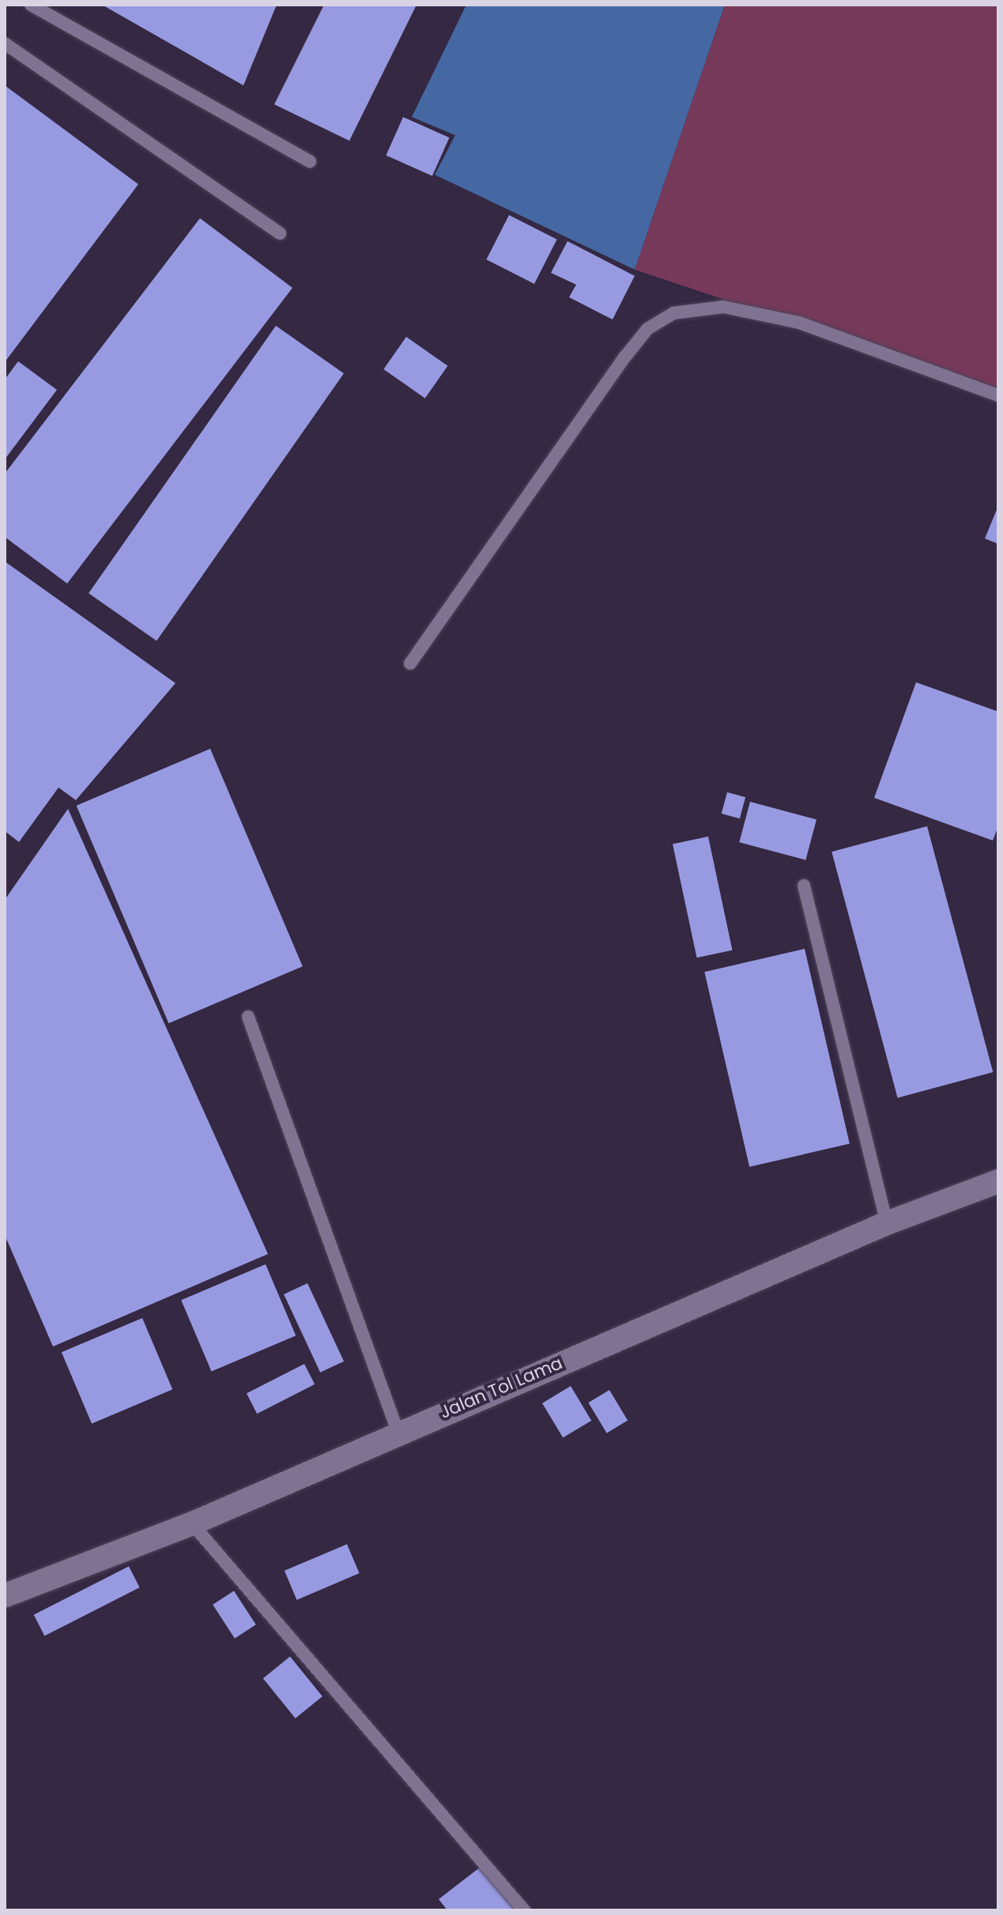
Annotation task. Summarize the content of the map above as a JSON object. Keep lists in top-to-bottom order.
{
  "streets": {
    "street": ["Jalan Tol Lama"]
  }
}
